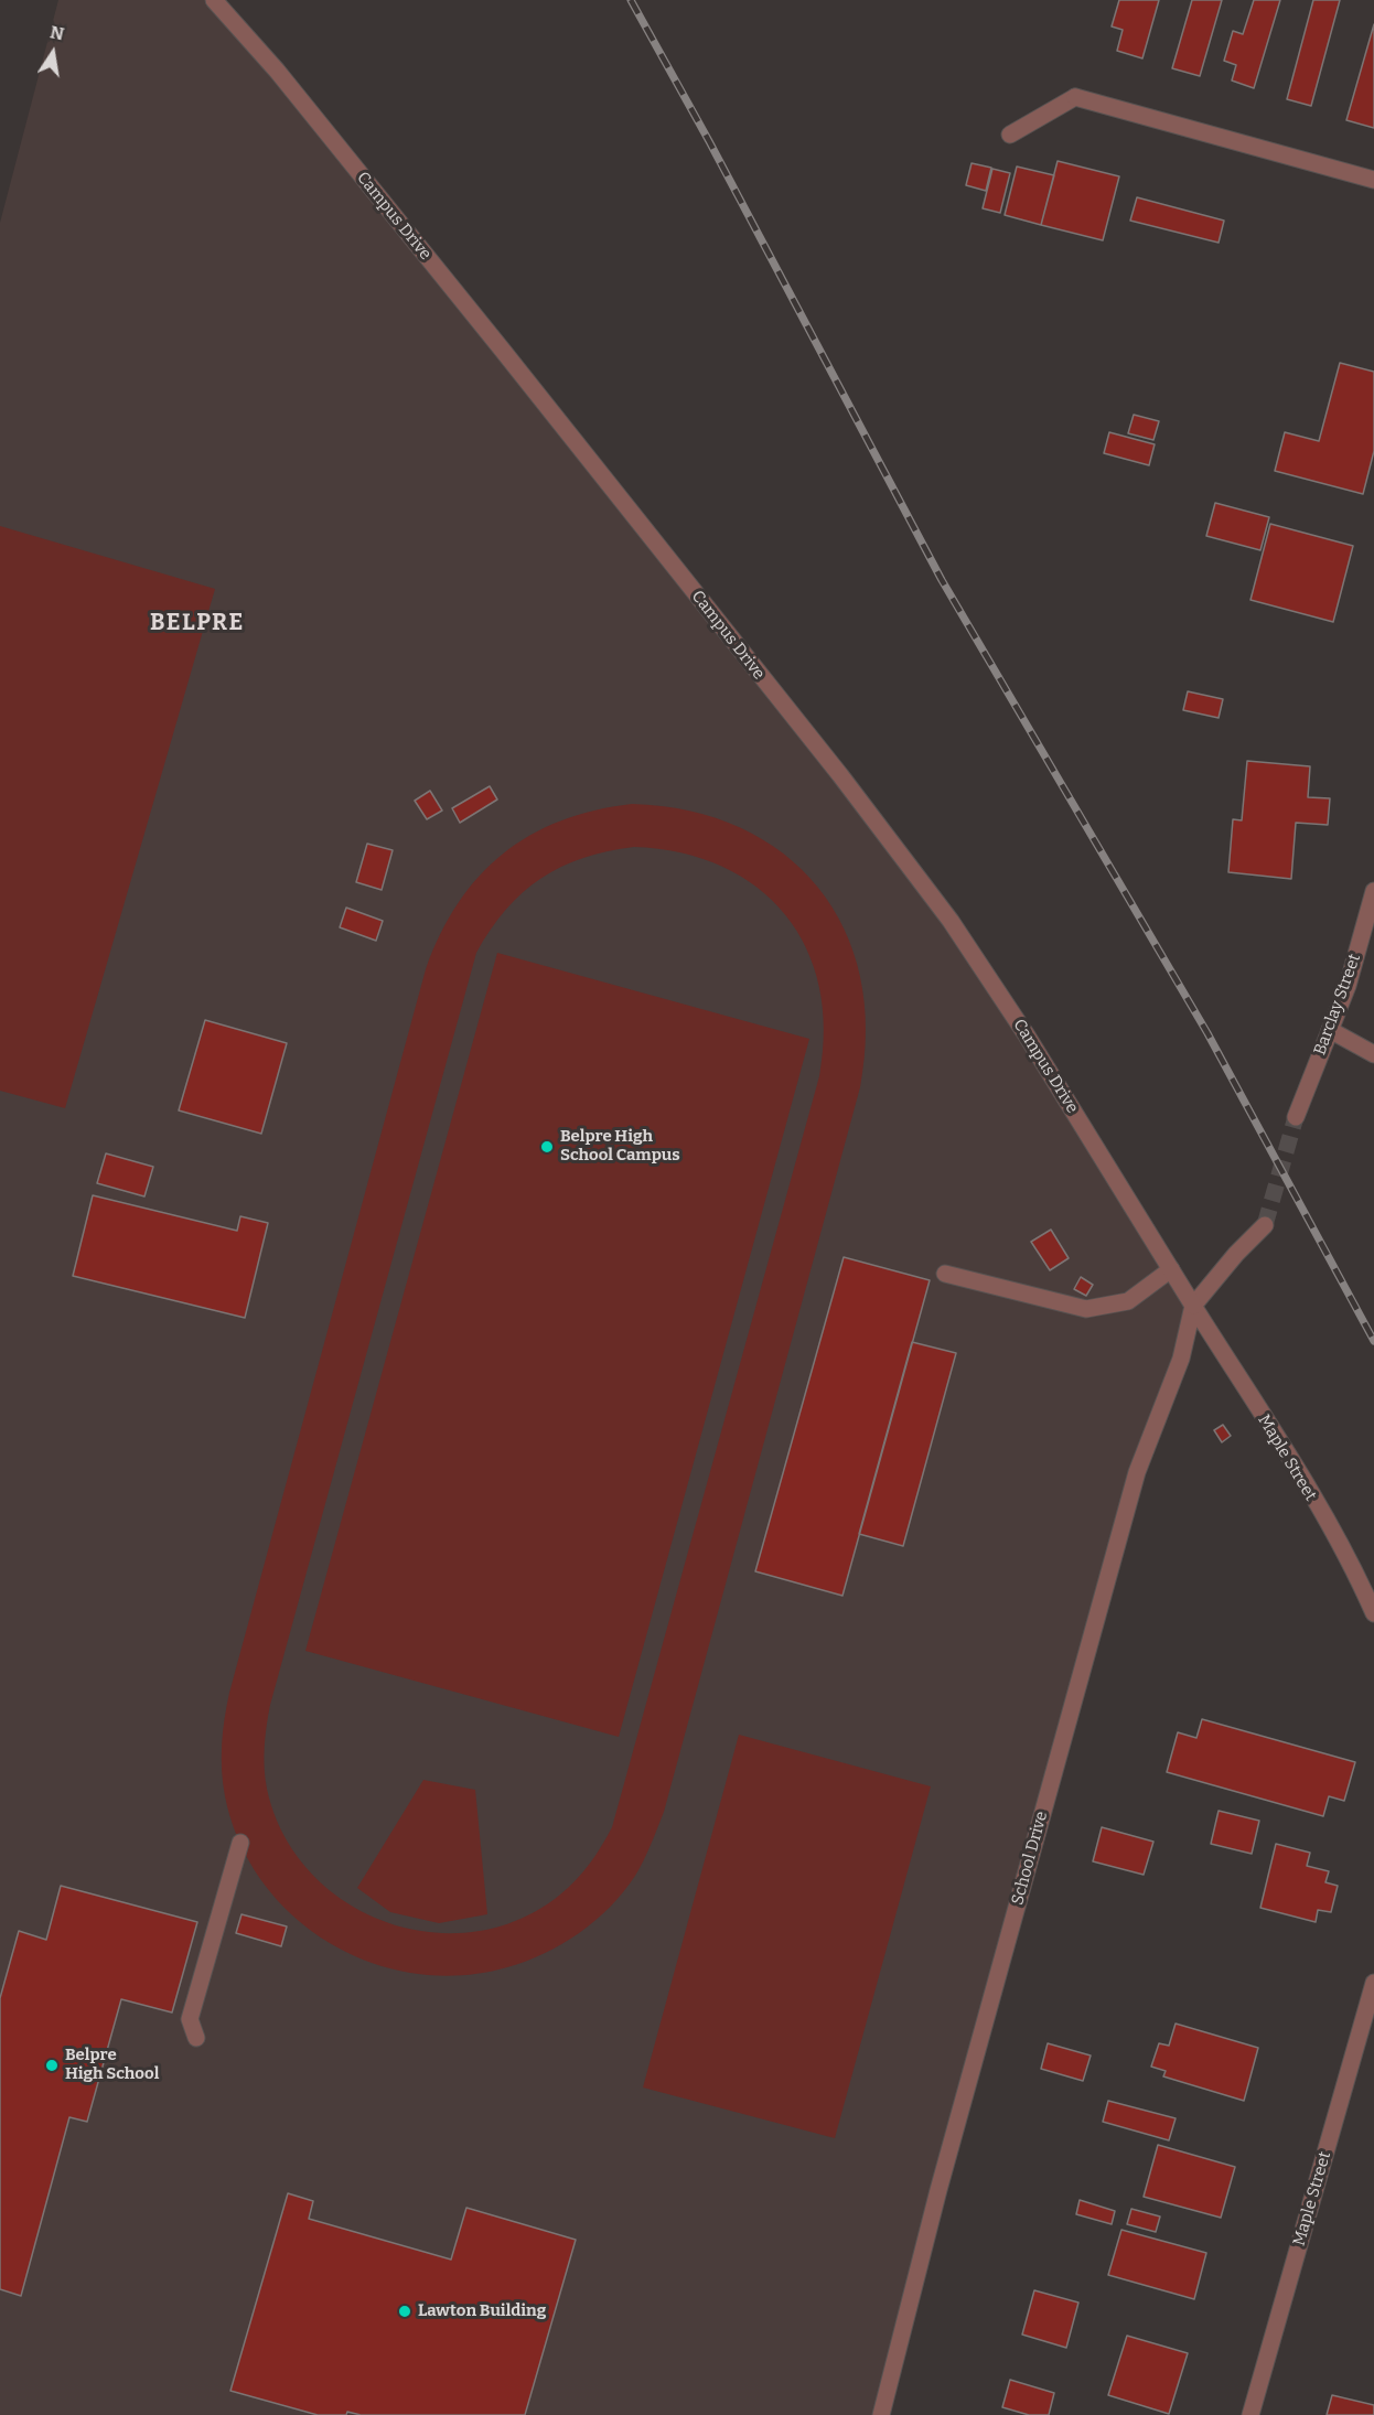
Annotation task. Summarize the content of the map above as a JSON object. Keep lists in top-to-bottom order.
{
  "streets": {
    "street": [
      "Campus Drive",
      "Barclay Street",
      "Maple Street",
      "School Drive"
    ]
  },
  "crossings": [
    ["Campus Drive", "Maple Street"],
    ["Campus Drive", "School Drive"],
    ["Maple Street", "School Drive"]
  ],
  "districts": ["BELPRE"],
  "places": ["Belpre High School Campus", "Belpre High School", "Lawton Building"],
  "north": "top"
}
